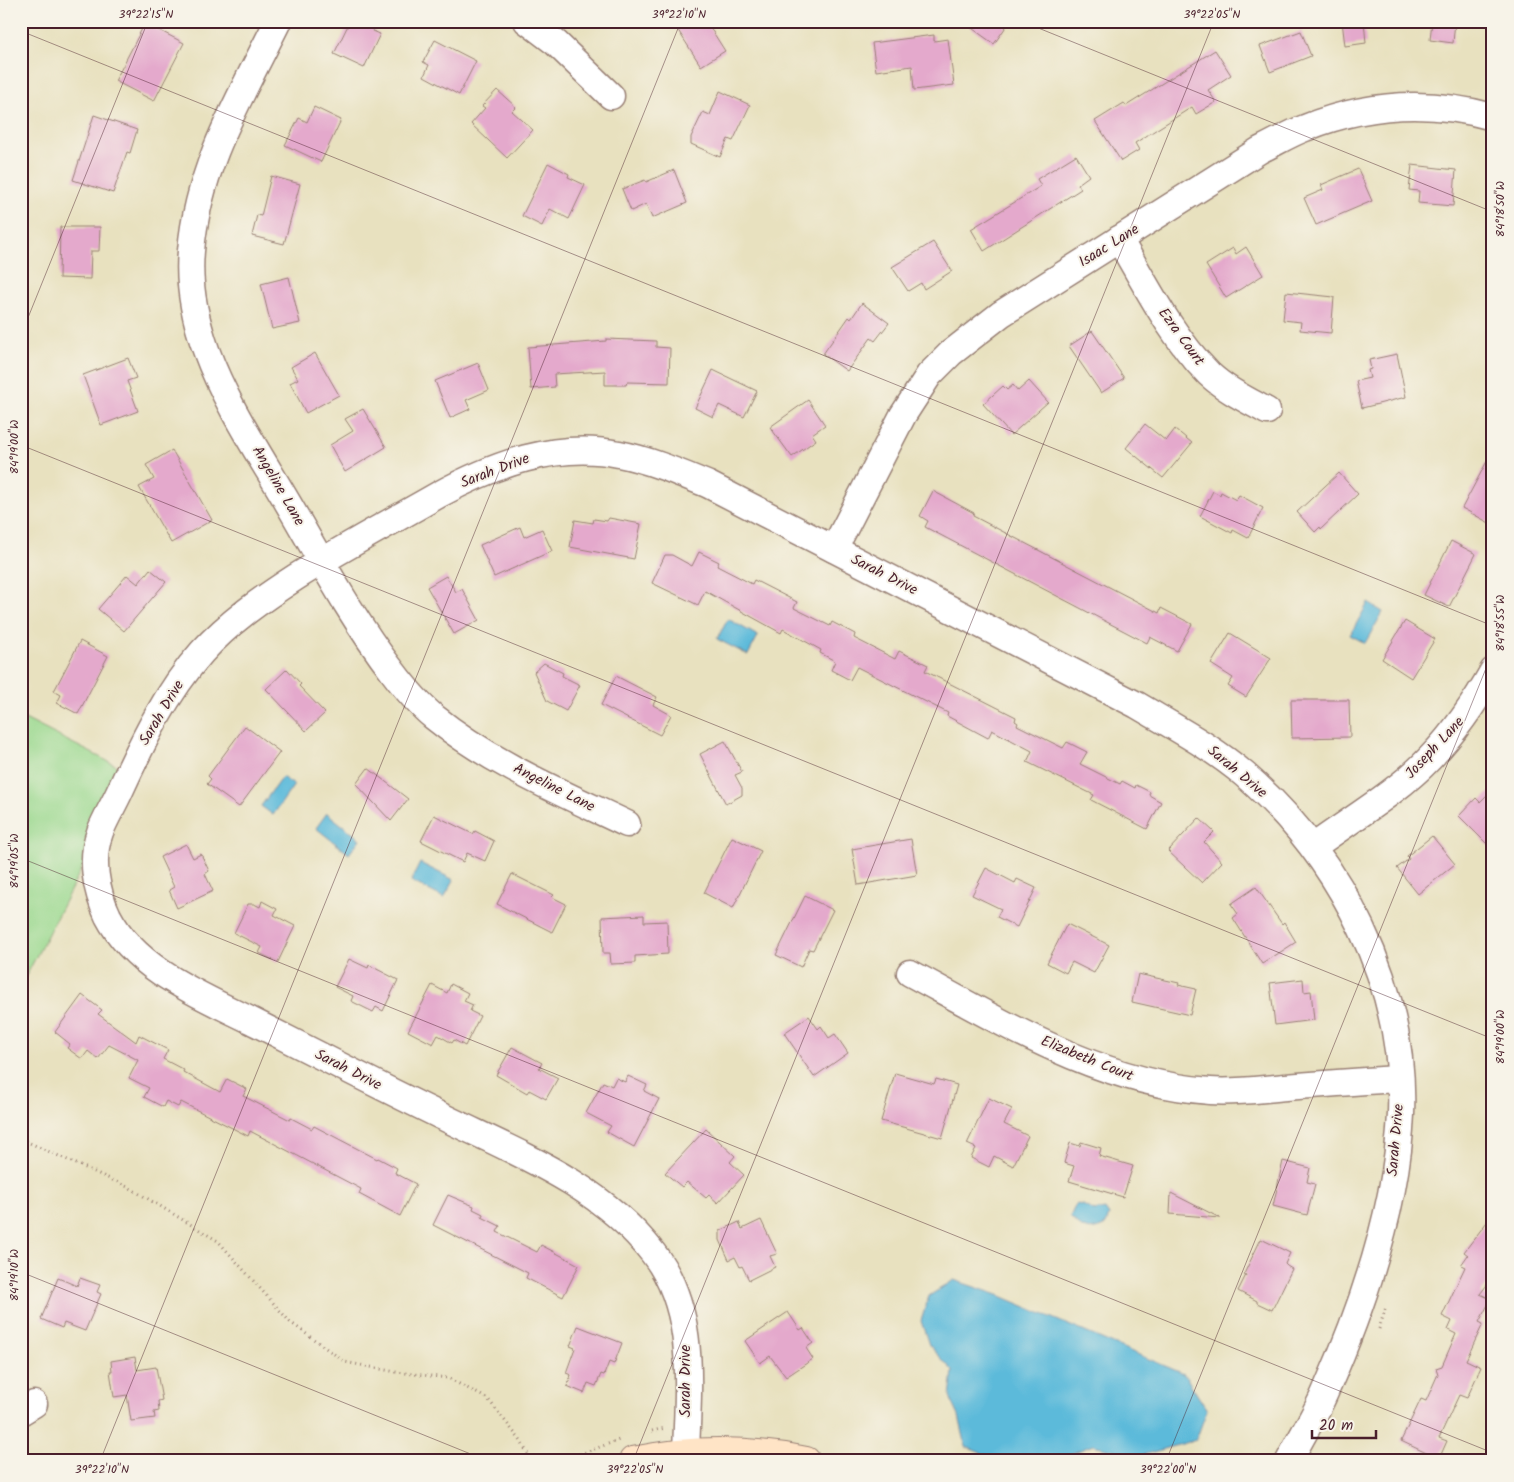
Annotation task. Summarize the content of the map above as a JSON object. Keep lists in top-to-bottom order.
{
  "streets": {
    "street": [
      "Isaac Lane",
      "Ezra Court",
      "Sarah Drive",
      "Angeline Lane",
      "Joseph Lane",
      "Elizabeth Court"
    ]
  },
  "crossings": [
    ["Isaac Lane", "Ezra Court"],
    ["Isaac Lane", "Sarah Drive"],
    ["Sarah Drive", "Angeline Lane"],
    ["Sarah Drive", "Joseph Lane"],
    ["Sarah Drive", "Elizabeth Court"]
  ],
  "scale_bar": "20 m",
  "coordinates": [
    "39°22'15\"N",
    "39°22'10\"N",
    "39°22'05\"N",
    "84°18'50\"W",
    "84°19'00\"W",
    "84°18'55\"W",
    "84°19'05\"W",
    "84°19'10\"W",
    "39°22'00\"N"
  ]
}
